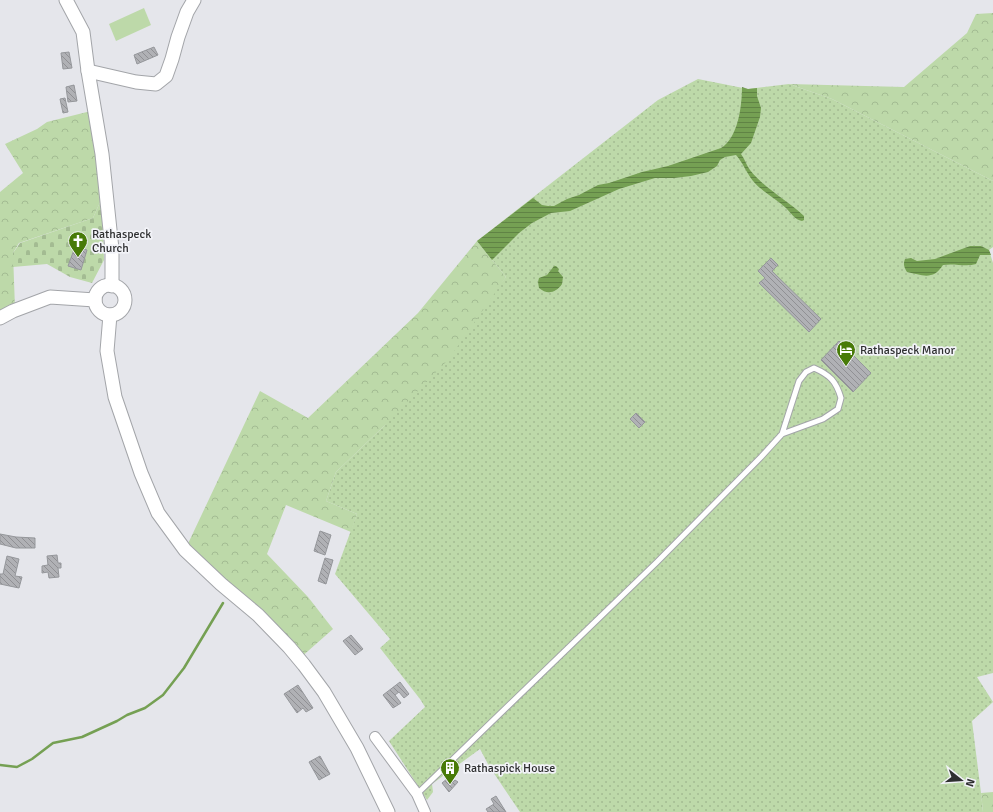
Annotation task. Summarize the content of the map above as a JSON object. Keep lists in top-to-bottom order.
{
  "places": {
    "church": ["Rathaspeck Church"],
    "hotel": ["Rathaspeck Manor"],
    "building": ["Rathaspick House"]
  },
  "north": "right"
}
